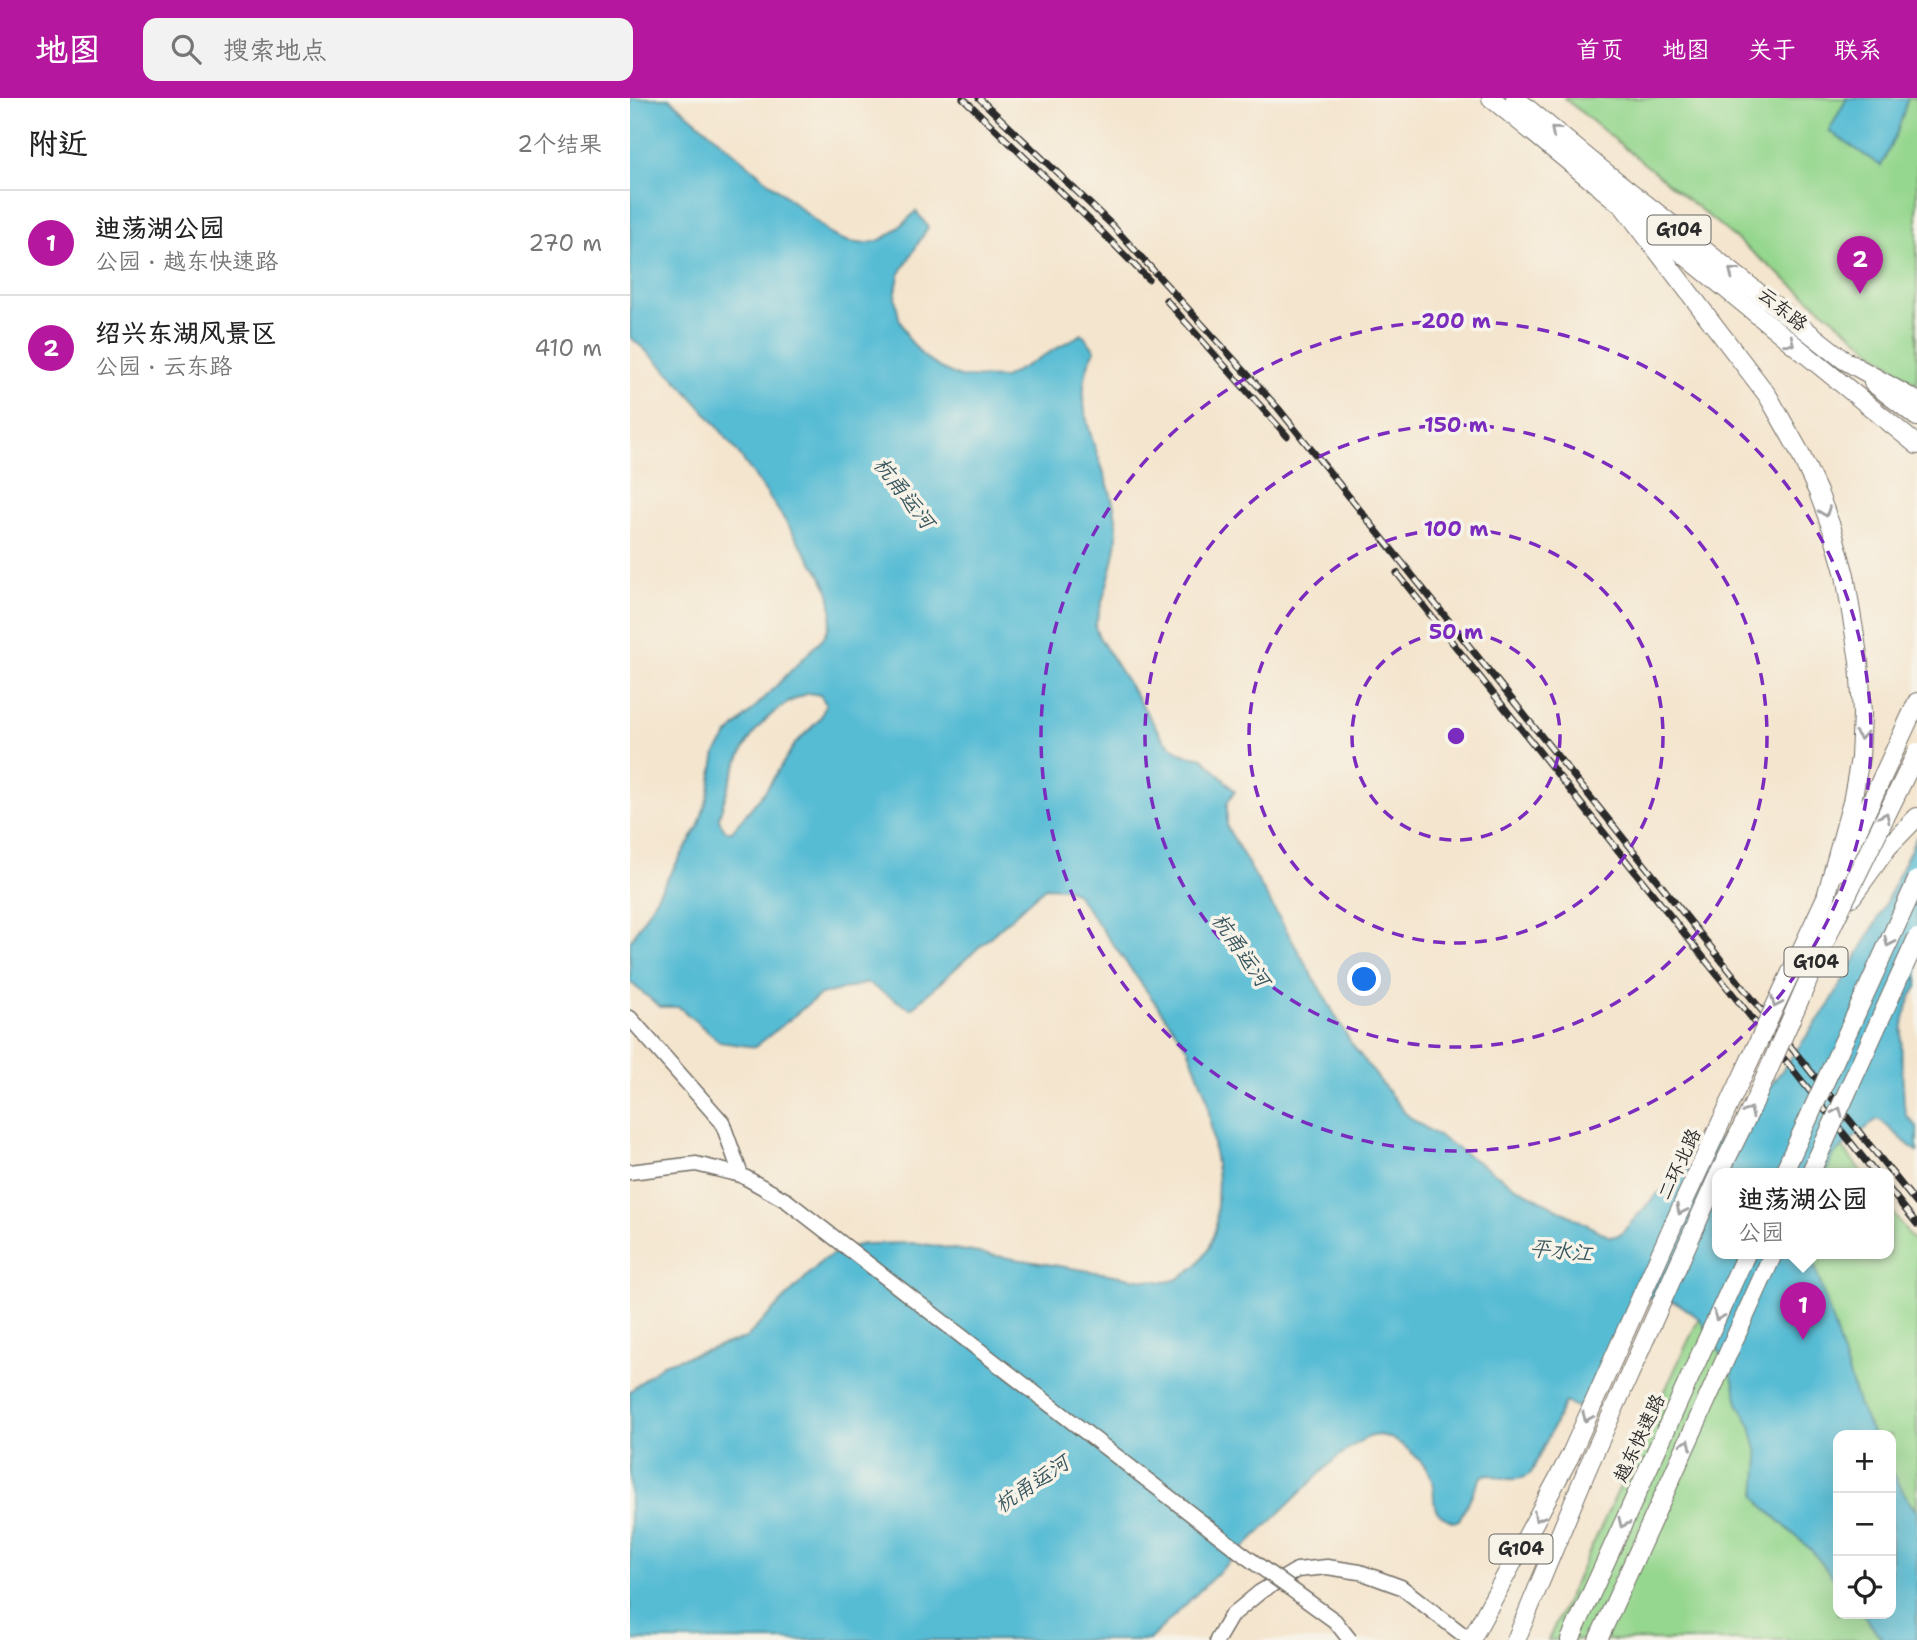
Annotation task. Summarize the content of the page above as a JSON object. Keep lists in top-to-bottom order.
{
  "streets": {
    "main road": [
      "G104",
      "云东路",
      "二环北路",
      "越东快速路"
    ]
  },
  "crossings": [
    ["G104", "云东路"]
  ],
  "water": ["杭甬运河", "平水江"],
  "page": {
    "header": "地图",
    "search": "搜索地点",
    "nav": [
      "首页",
      "地图",
      "关于",
      "联系"
    ],
    "heading": ["附近", "2个结果"],
    "list": [
      {
        "mark": "1",
        "name": "迪荡湖公园",
        "note": "公园 · 越东快速路",
        "value": "270 m"
      },
      {
        "mark": "2",
        "name": "绍兴东湖风景区",
        "note": "公园 · 云东路",
        "value": "410 m"
      }
    ],
    "pins": ["2", "1"],
    "popup": ["迪荡湖公园", "公园"],
    "map_buttons": ["+", "−"]
  },
  "rings": [
    "200 m",
    "150 m",
    "100 m",
    "50 m"
  ]
}
